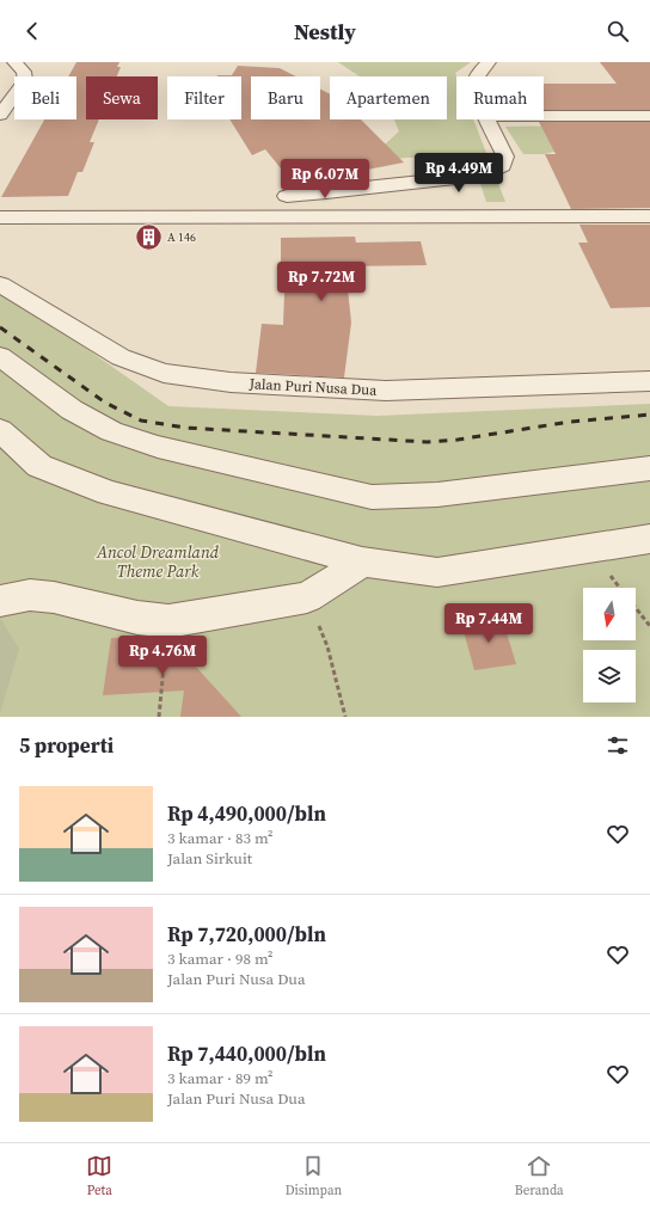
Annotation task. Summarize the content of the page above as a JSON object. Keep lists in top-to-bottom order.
{
  "streets": {
    "street": ["Jalan Puri Nusa Dua"]
  },
  "parks": ["Ancol Dreamland Theme Park"],
  "places": {
    "building": ["A 146"]
  },
  "north": "bottom",
  "page": {
    "header": "Nestly",
    "chip": [
      "Beli",
      "Sewa",
      "Filter",
      "Baru",
      "Apartemen",
      "Rumah"
    ],
    "price": [
      "Rp 4.49M",
      "Rp 6.07M",
      "Rp 7.72M",
      "Rp 7.44M",
      "Rp 4.76M"
    ],
    "heading": "5 properti",
    "list": [
      {
        "name": "Rp 4,490,000/bln",
        "note": "3 kamar · 83 m² · Jalan Sirkuit"
      },
      {
        "name": "Rp 7,720,000/bln",
        "note": "3 kamar · 98 m² · Jalan Puri Nusa Dua"
      },
      {
        "name": "Rp 7,440,000/bln",
        "note": "3 kamar · 89 m² · Jalan Puri Nusa Dua"
      }
    ],
    "tabs": ["Peta", "Disimpan", "Beranda"]
  }
}
